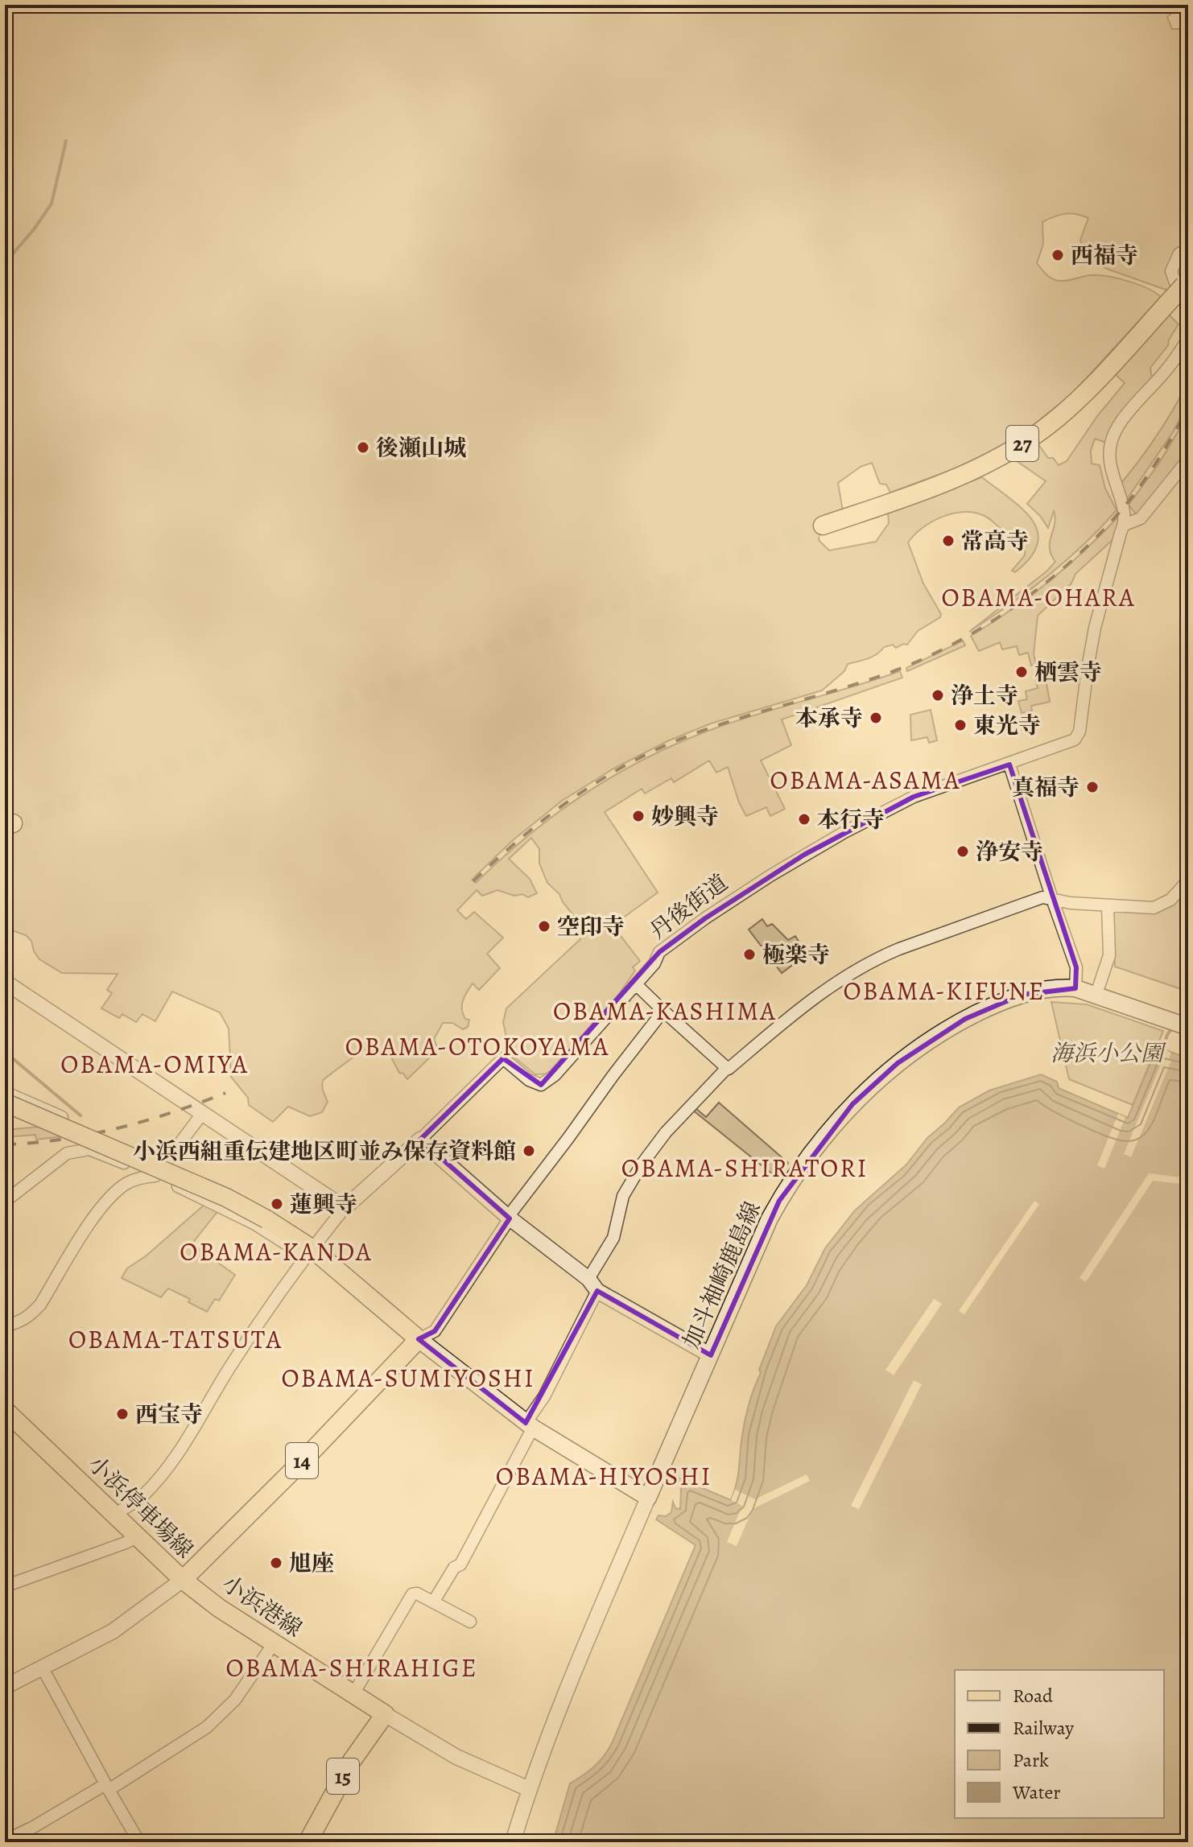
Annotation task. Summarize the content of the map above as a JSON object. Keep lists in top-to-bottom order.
{
  "streets": {
    "main road": [
      "27",
      "加斗袖崎鹿島線",
      "14",
      "小浜停車場線",
      "小浜港線",
      "15"
    ],
    "street": ["丹後街道"]
  },
  "crossings": [
    ["小浜停車場線", "小浜港線"],
    ["小浜港線", "15"]
  ],
  "districts": [
    "OBAMA-OHARA",
    "OBAMA-ASAMA",
    "OBAMA-KIFUNE",
    "OBAMA-KASHIMA",
    "OBAMA-OTOKOYAMA",
    "OBAMA-OMIYA",
    "OBAMA-SHIRATORI",
    "OBAMA-KANDA",
    "OBAMA-TATSUTA",
    "OBAMA-SUMIYOSHI",
    "OBAMA-HIYOSHI",
    "OBAMA-SHIRAHIGE"
  ],
  "parks": ["海浜小公園"],
  "places": [
    "西福寺",
    "後瀬山城",
    "常高寺",
    "栖雲寺",
    "浄土寺",
    "本承寺",
    "東光寺",
    "真福寺",
    "妙興寺",
    "本行寺",
    "浄安寺",
    "空印寺",
    "極楽寺",
    "小浜西組重伝建地区町並み保存資料館",
    "蓮興寺",
    "西宝寺",
    "旭座"
  ],
  "legend": [
    "Road",
    "Railway",
    "Park",
    "Water"
  ]
}
